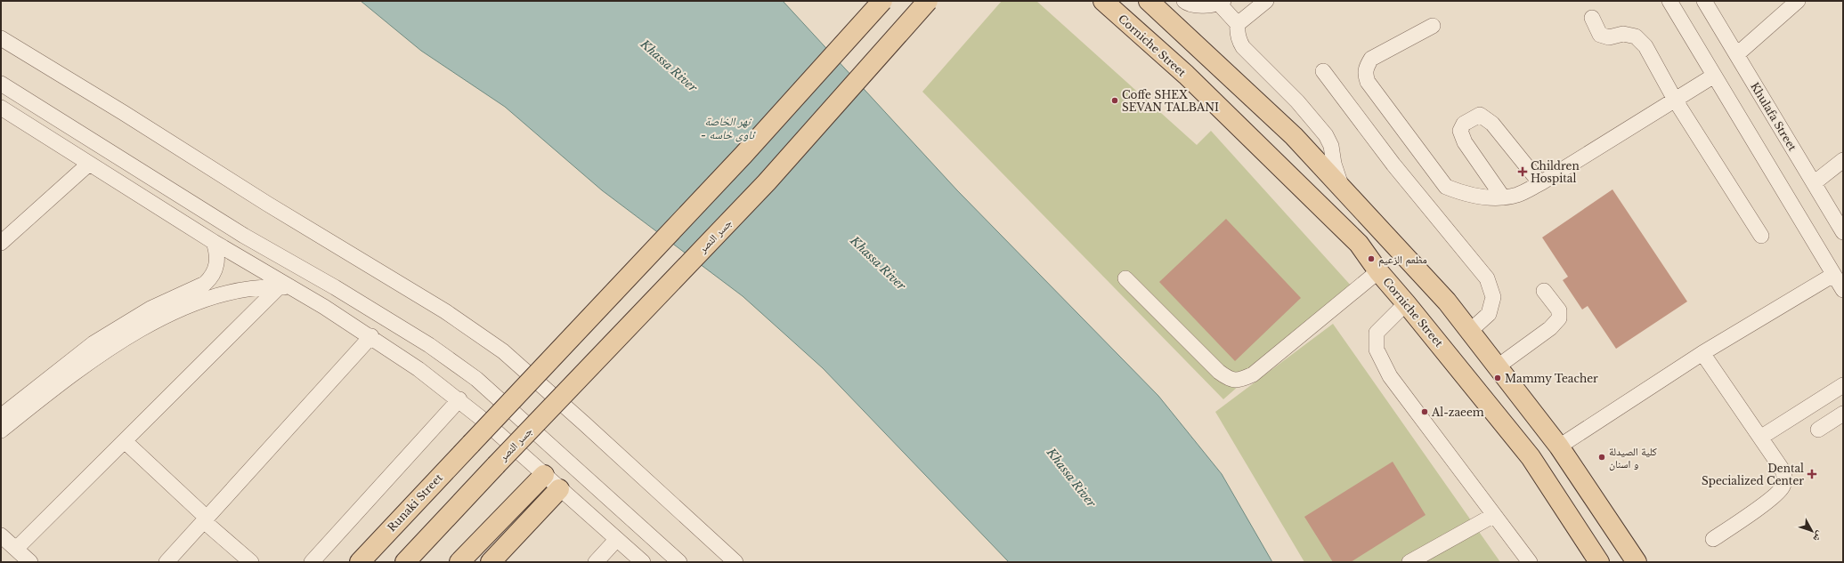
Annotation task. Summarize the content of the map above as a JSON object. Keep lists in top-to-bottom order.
{
  "streets": {
    "main road": ["Corniche Street", "جسر النصر", "Runaki Street"],
    "street": ["Khulafa Street"]
  },
  "water": ["Khassa River", "نهر الخاصة - ئاوی خاسە"],
  "places": {
    "other": [
      "Coffe SHEX SEVAN TALBANI",
      "مطعم الزعيم",
      "Mammy Teacher",
      "Al-zaeem",
      "كلية الصيدلة و اسنان"
    ],
    "health": ["Children Hospital", "Dental Specialized Center"]
  },
  "north": "bottom right"
}
